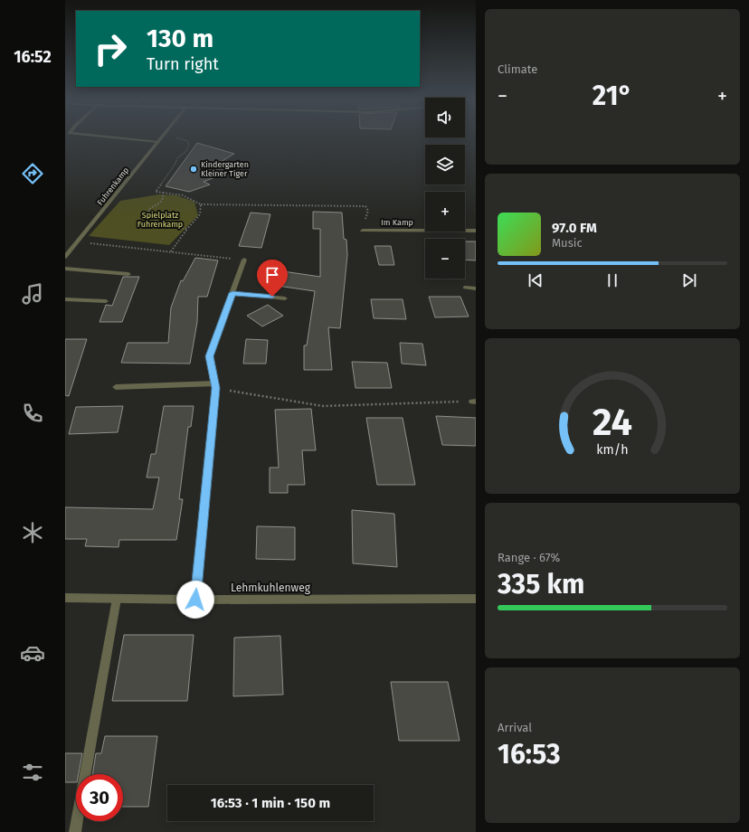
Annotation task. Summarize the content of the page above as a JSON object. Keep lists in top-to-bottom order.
{
  "streets": {
    "street": ["Fuhrenkamp", "Im Kamp", "Lehmkuhlenweg"]
  },
  "parks": ["Spielplatz Fuhrenkamp"],
  "places": ["Kindergarten Kleiner Tiger"],
  "page": {
    "tabs": "16:52",
    "tile": [
      "Climate",
      ["Range · 67%", "335 km"],
      ["Arrival", "16:53"]
    ],
    "turn": ["130 m", "Turn right"],
    "heat": ["−", "21°", "+"],
    "map_buttons": ["+", "−"],
    "song": ["97.0 FM", "Music"],
    "limit": "30",
    "trip": "16:53 · 1 min · 150 m",
    "gauge": ["24", "km/h"]
  }
}
